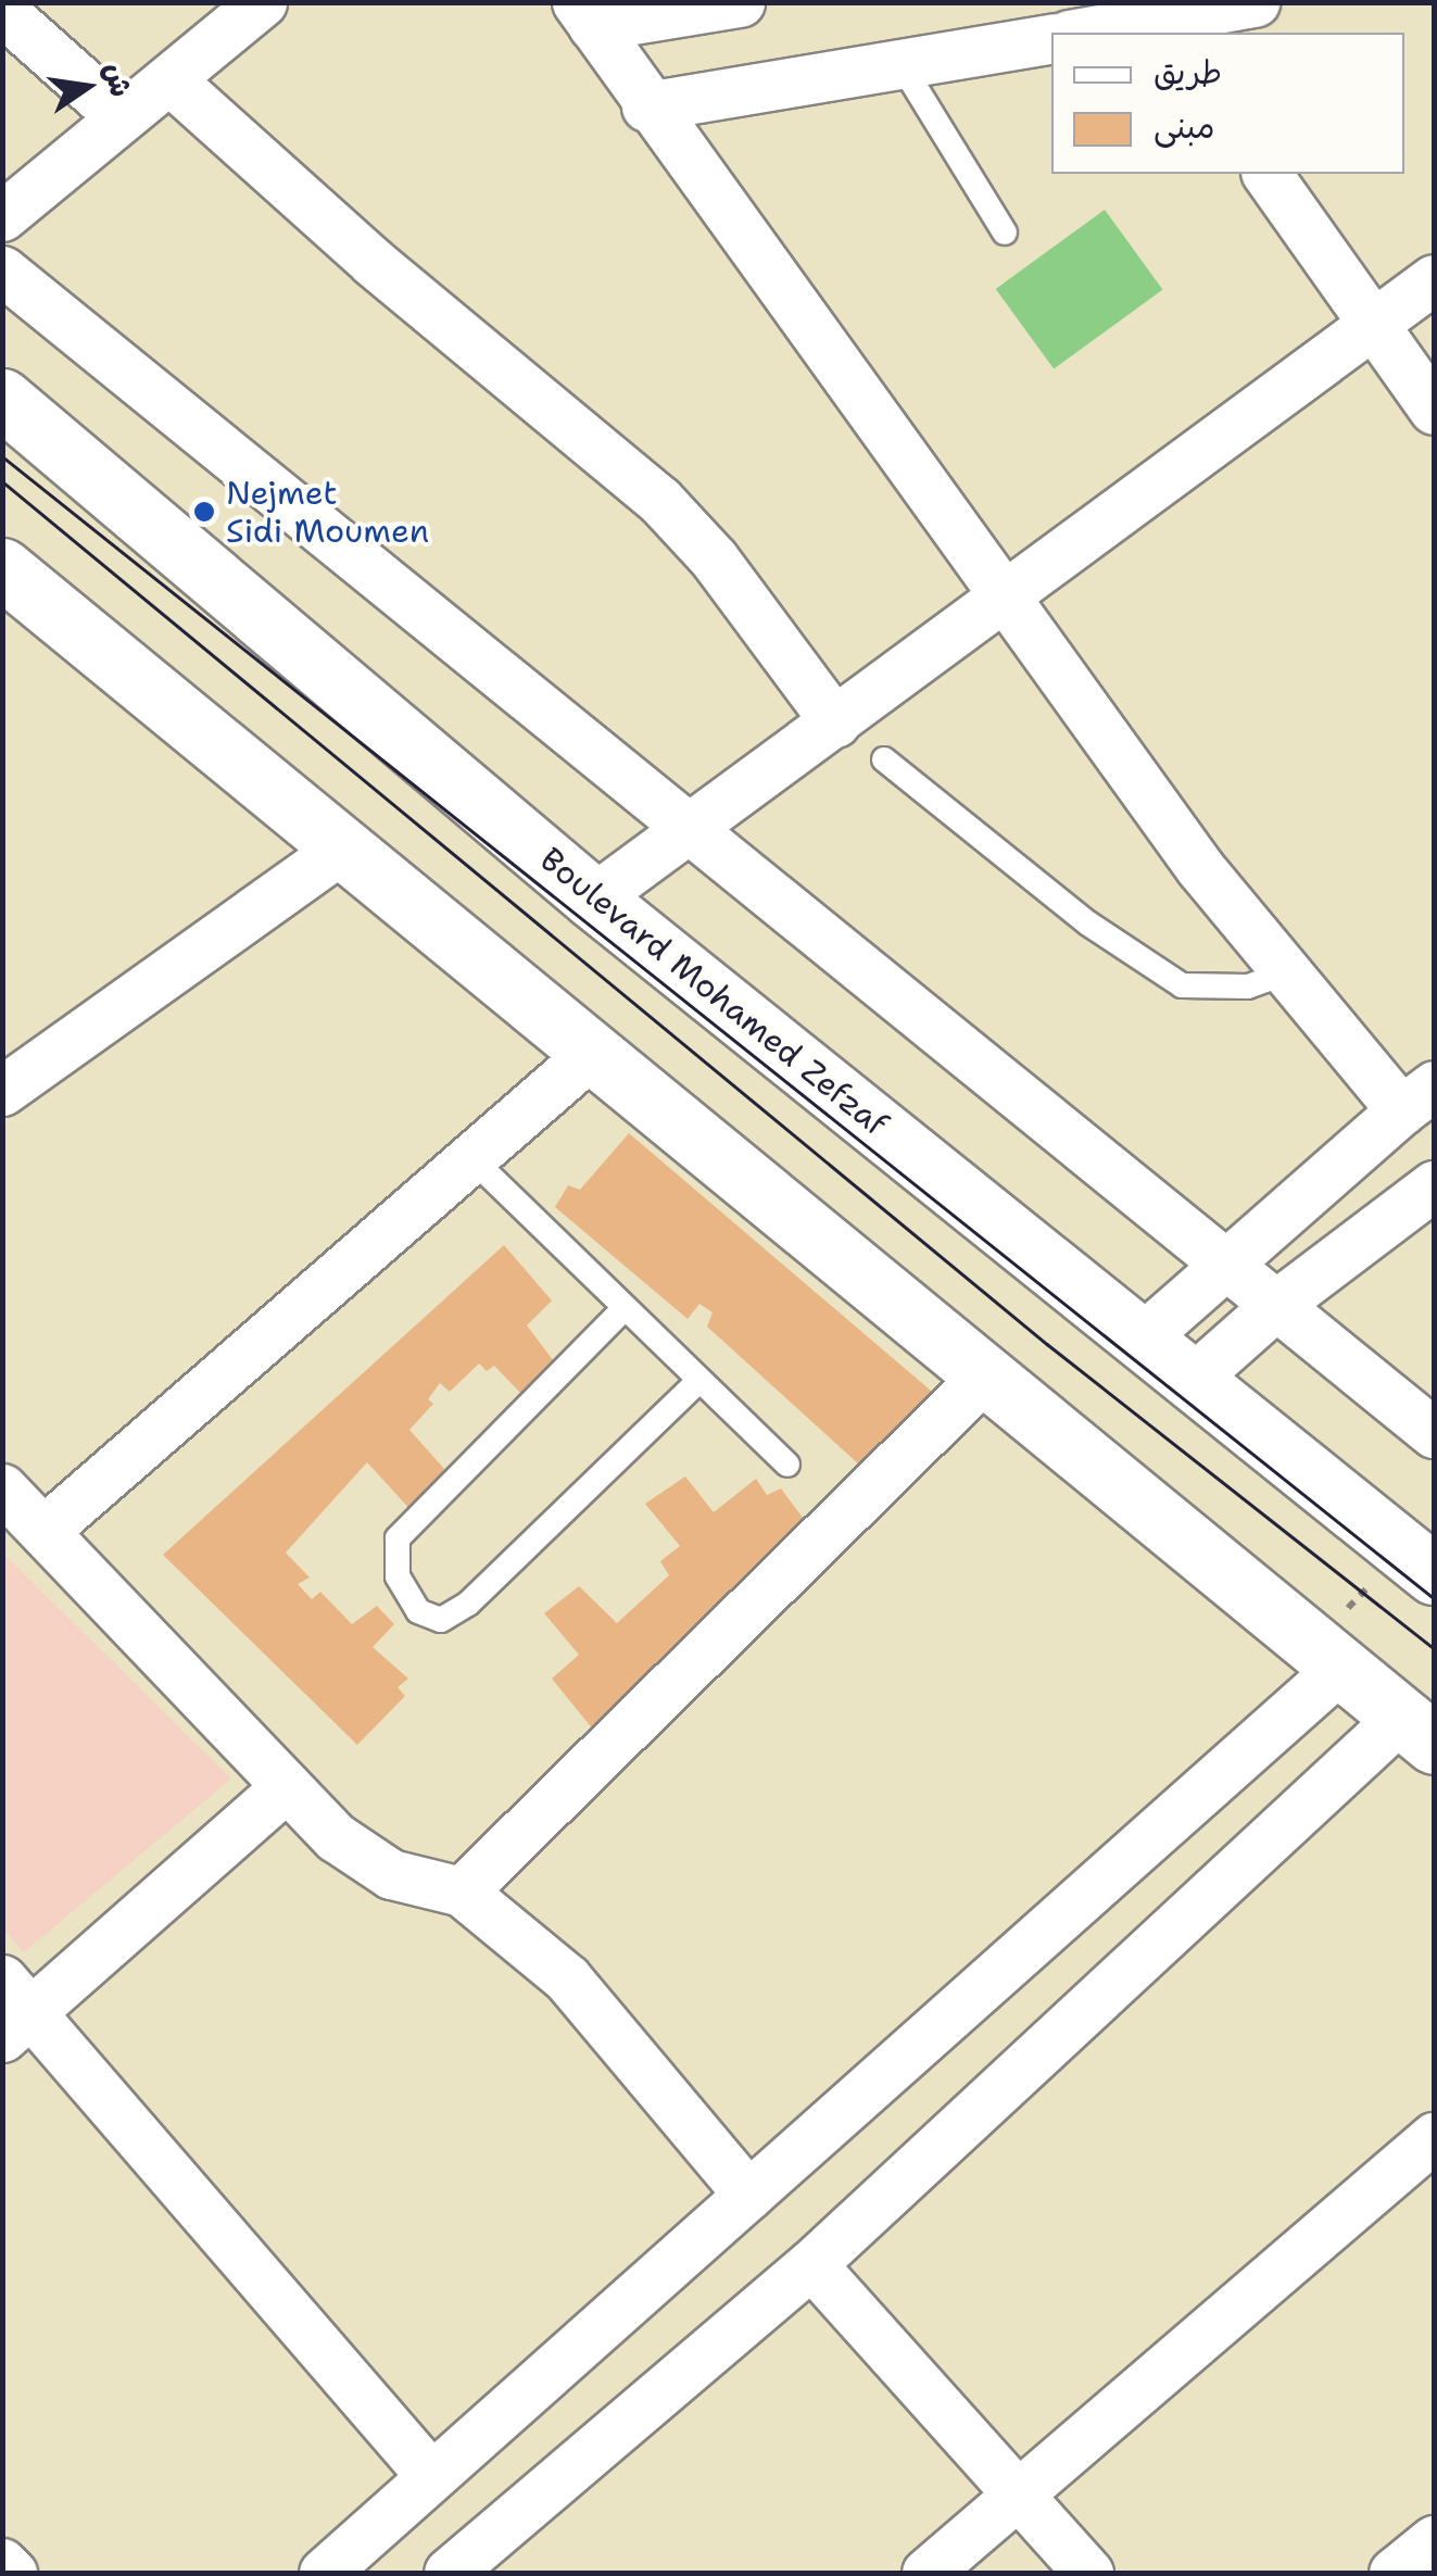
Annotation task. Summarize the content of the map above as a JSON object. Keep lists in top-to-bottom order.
{
  "streets": {
    "main road": ["Boulevard Mohamed Zefzaf"]
  },
  "places": ["Nejmet Sidi Moumen"],
  "legend": ["طريق", "مبنى"],
  "north": "right"
}
